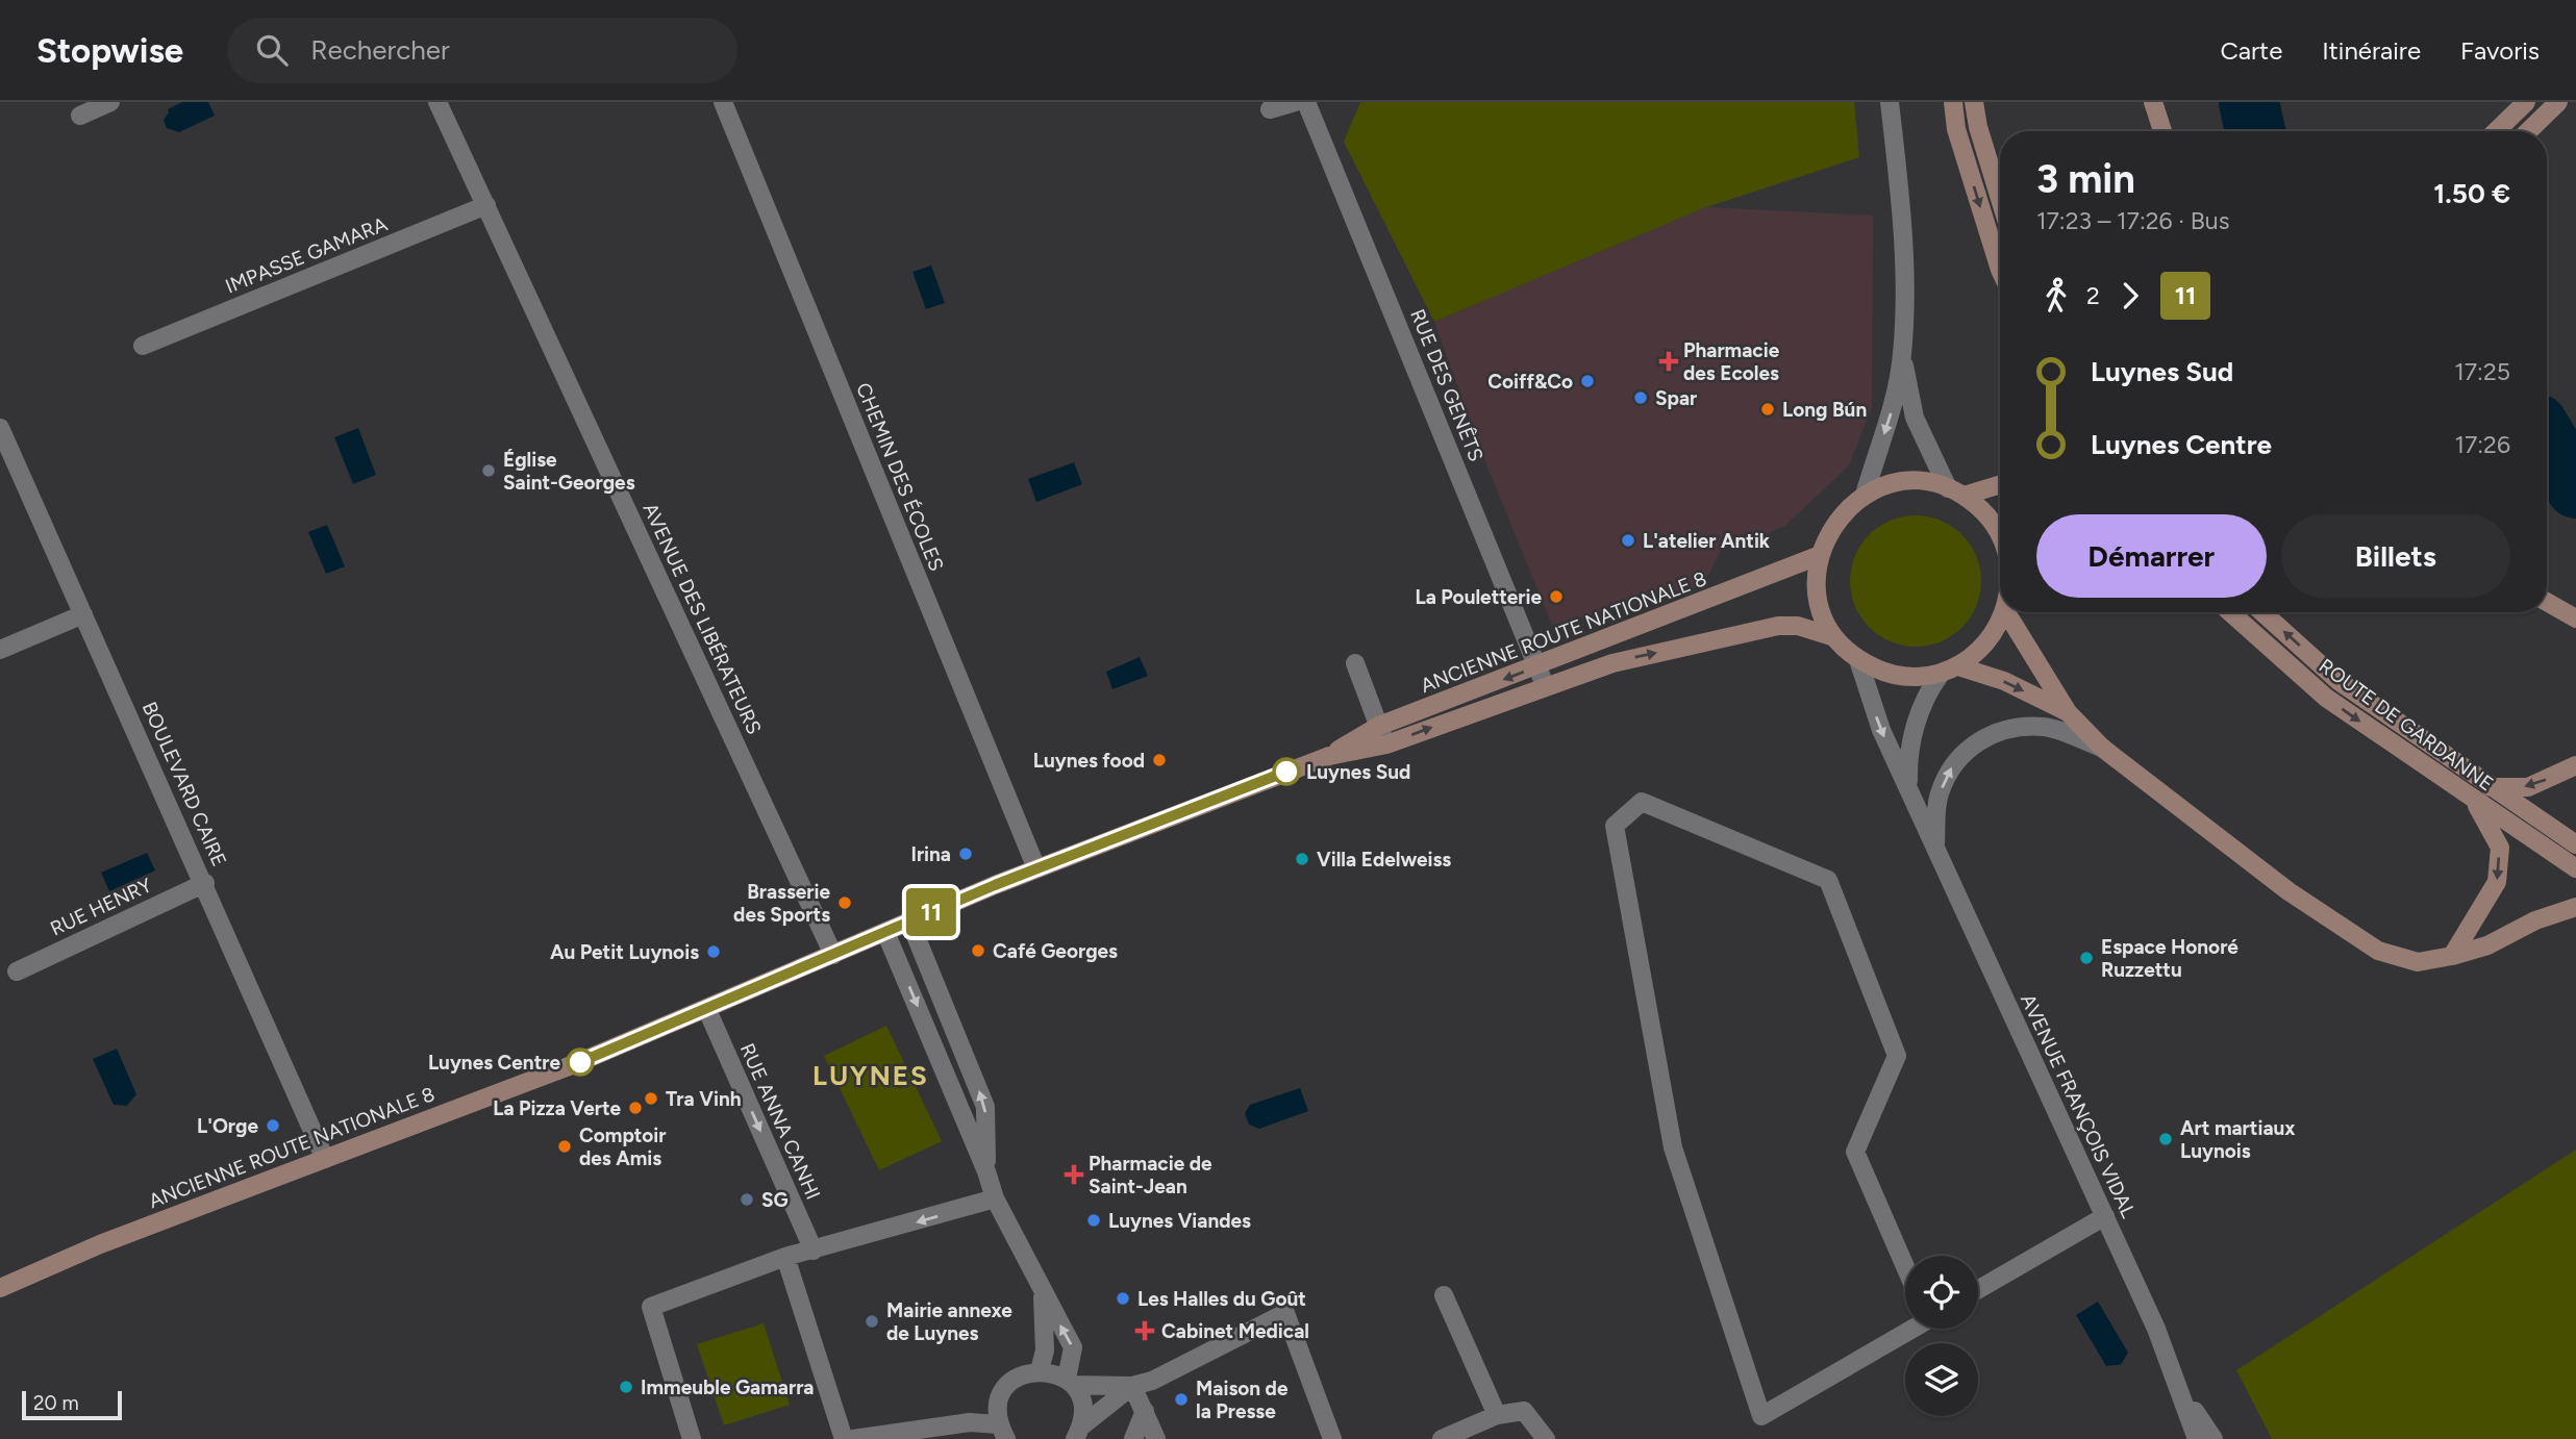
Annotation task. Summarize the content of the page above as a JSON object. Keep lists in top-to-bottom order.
{
  "streets": {
    "main road": ["ANCIENNE ROUTE NATIONALE 8", "ROUTE DE GARDANNE"],
    "street": [
      "IMPASSE GAMARA",
      "RUE DES GENÊTS",
      "CHEMIN DES ÉCOLES",
      "AVENUE DES LIBÉRATEURS",
      "BOULEVARD CAIRE",
      "RUE HENRY",
      "AVENUE FRANÇOIS VIDAL",
      "RUE ANNA CANHI"
    ]
  },
  "crossings": [
    ["IMPASSE GAMARA", "AVENUE DES LIBÉRATEURS"],
    ["RUE DES GENÊTS", "ANCIENNE ROUTE NATIONALE 8"],
    ["CHEMIN DES ÉCOLES", "ANCIENNE ROUTE NATIONALE 8"],
    ["AVENUE DES LIBÉRATEURS", "ANCIENNE ROUTE NATIONALE 8"],
    ["ANCIENNE ROUTE NATIONALE 8", "BOULEVARD CAIRE"],
    ["ANCIENNE ROUTE NATIONALE 8", "RUE ANNA CANHI"],
    ["BOULEVARD CAIRE", "RUE HENRY"]
  ],
  "one_way": ["RUE ANNA CANHI"],
  "districts": ["LUYNES"],
  "places": {
    "health": ["Pharmacie des Ecoles", "Pharmacie de Saint-Jean", "Cabinet Medical"],
    "other": [
      "Coiff&Co",
      "Spar",
      "Long Bún",
      "Église Saint-Georges",
      "L'atelier Antik",
      "La Pouletterie",
      "Luynes food",
      "Luynes Sud",
      "Irina",
      "Villa Edelweiss",
      "Brasserie des Sports",
      "Café Georges",
      "Au Petit Luynois",
      "Espace Honoré Ruzzettu",
      "Luynes Centre",
      "Tra Vinh",
      "La Pizza Verte",
      "L'Orge",
      "Art martiaux Luynois",
      "Comptoir des Amis",
      "SG",
      "Luynes Viandes",
      "Les Halles du Goût",
      "Mairie annexe de Luynes",
      "Immeuble Gamarra",
      "Maison de la Presse"
    ]
  },
  "lines": ["bus line 11"],
  "scale_bar": "20 m",
  "page": {
    "header": "Stopwise",
    "search": "Rechercher",
    "nav": ["Carte", "Itinéraire", "Favoris"],
    "on_map": "11",
    "heading": ["3 min", "17:23 – 17:26 · Bus", "1.50 €"],
    "legs": ["2", "11"],
    "list": [
      {
        "name": "Luynes Sud",
        "value": "17:25"
      },
      {
        "name": "Luynes Centre",
        "value": "17:26"
      }
    ],
    "buttons": ["Démarrer", "Billets"],
    "scale": "20 m"
  }
}
